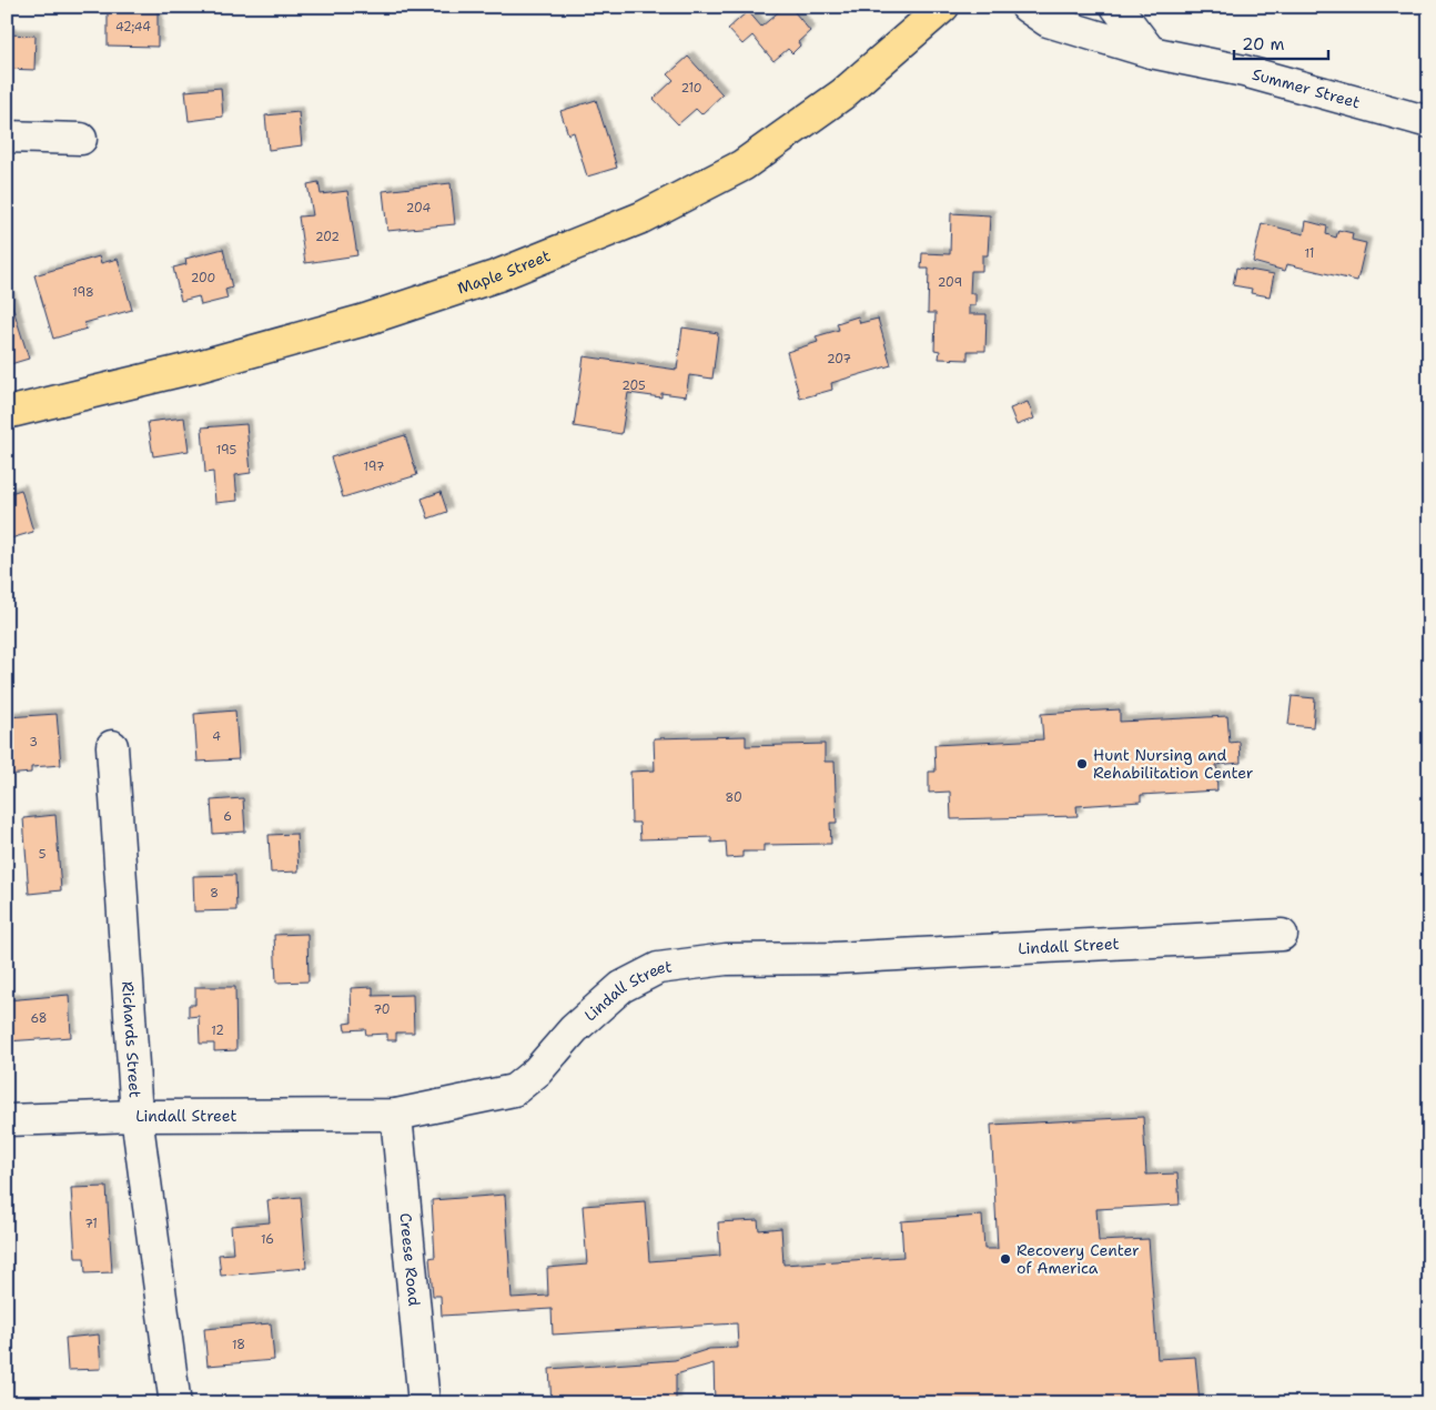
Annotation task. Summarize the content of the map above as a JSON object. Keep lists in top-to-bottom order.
{
  "streets": {
    "main road": ["Maple Street"],
    "street": [
      "Summer Street",
      "Lindall Street",
      "Richards Street",
      "Creese Road"
    ]
  },
  "crossings": [
    ["Lindall Street", "Richards Street"],
    ["Lindall Street", "Creese Road"]
  ],
  "places": ["Hunt Nursing and Rehabilitation Center", "Recovery Center of America"],
  "house_numbers": [
    "42;44",
    "210",
    "204",
    "202",
    "11",
    "200",
    "209",
    "198",
    "207",
    "205",
    "195",
    "197",
    "4",
    "3",
    "80",
    "6",
    "5",
    "8",
    "70",
    "68",
    "12",
    "71",
    "16",
    "18"
  ],
  "scale_bar": "20 m"
}
